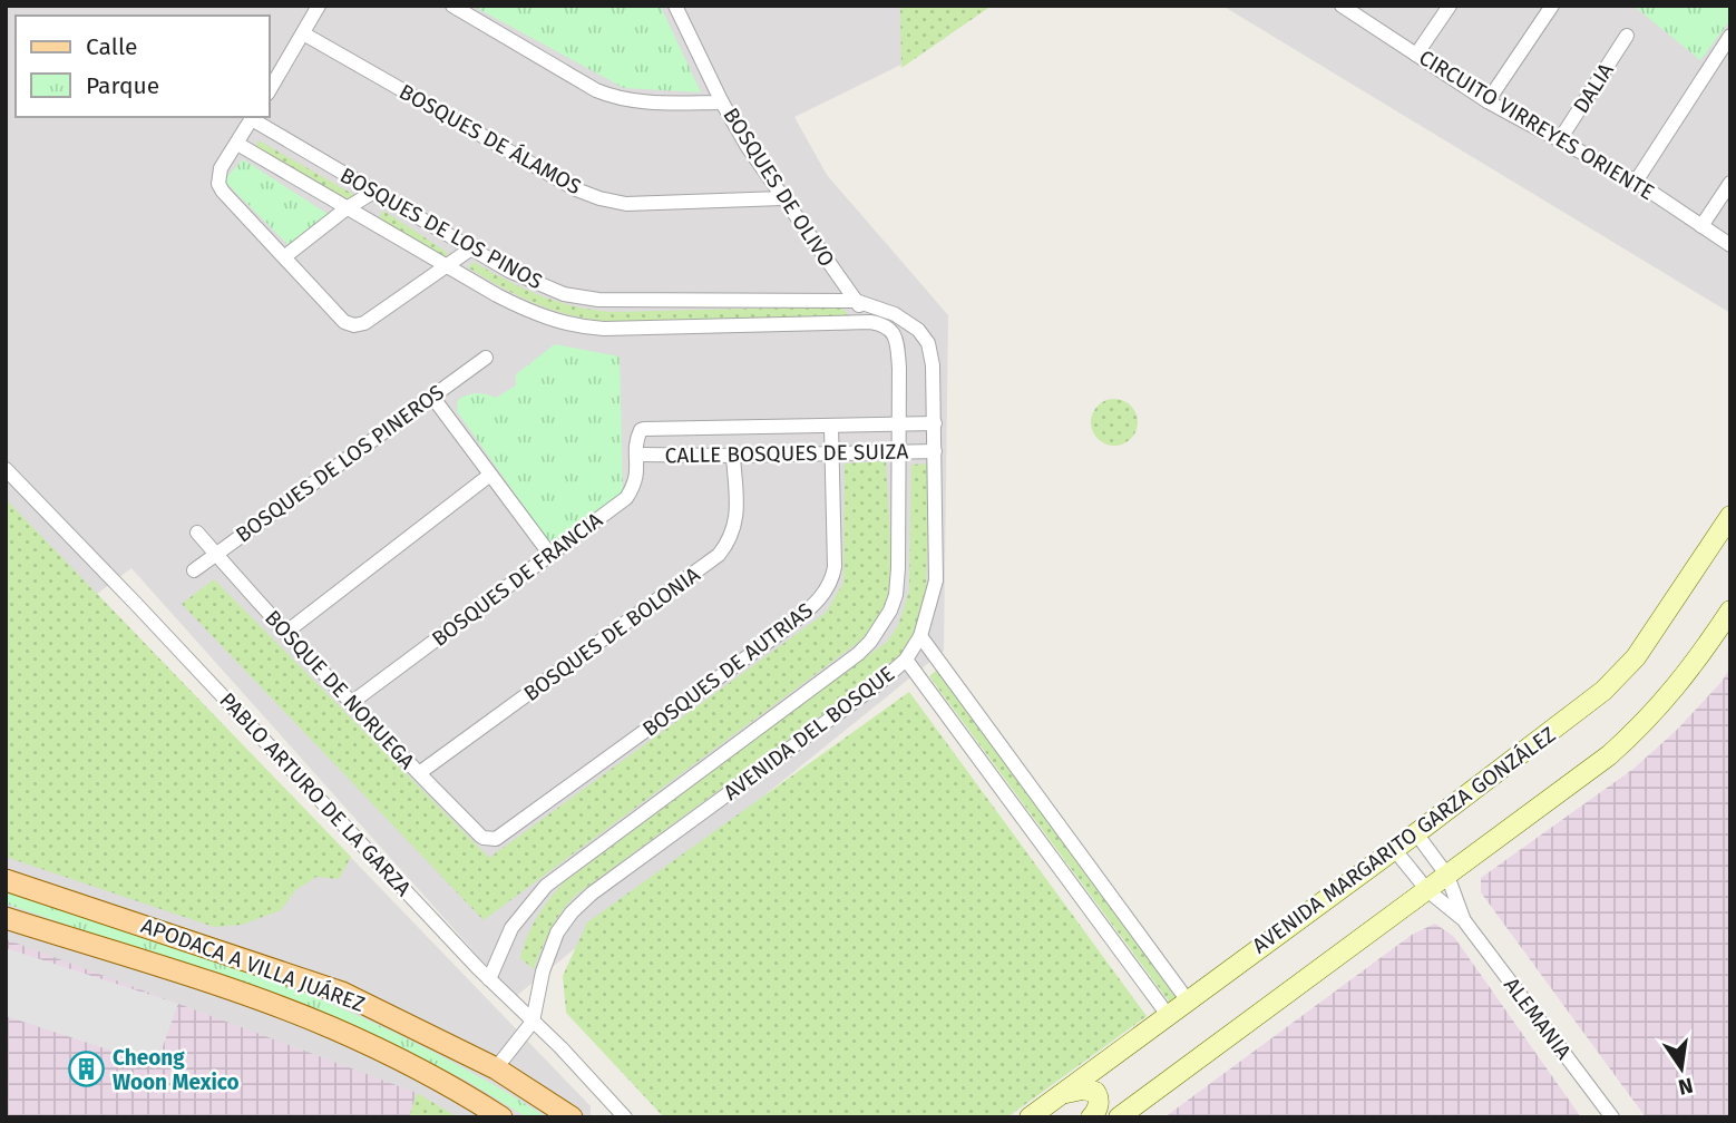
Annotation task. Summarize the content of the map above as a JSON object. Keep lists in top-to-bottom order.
{
  "streets": {
    "main road": ["AVENIDA MARGARITO GARZA GONZÁLEZ", "APODACA A VILLA JUÁREZ"],
    "street": [
      "DALIA",
      "CIRCUITO VIRREYES ORIENTE",
      "BOSQUES DE ÁLAMOS",
      "BOSQUES DE OLIVO",
      "BOSQUES DE LOS PINOS",
      "CALLE BOSQUES DE SUIZA",
      "BOSQUES DE LOS PINEROS",
      "BOSQUES DE FRANCIA",
      "BOSQUES DE BOLONIA",
      "BOSQUES DE AUTRIAS",
      "BOSQUE DE NORUEGA",
      "AVENIDA DEL BOSQUE",
      "PABLO ARTURO DE LA GARZA",
      "ALEMANIA"
    ]
  },
  "crossings": [
    ["DALIA", "CIRCUITO VIRREYES ORIENTE"],
    ["BOSQUES DE ÁLAMOS", "BOSQUES DE OLIVO"],
    ["BOSQUES DE OLIVO", "BOSQUES DE LOS PINOS"],
    ["BOSQUES DE LOS PINOS", "AVENIDA DEL BOSQUE"],
    ["CALLE BOSQUES DE SUIZA", "BOSQUES DE FRANCIA"],
    ["CALLE BOSQUES DE SUIZA", "BOSQUES DE BOLONIA"],
    ["CALLE BOSQUES DE SUIZA", "BOSQUES DE AUTRIAS"],
    ["CALLE BOSQUES DE SUIZA", "AVENIDA DEL BOSQUE"],
    ["BOSQUES DE LOS PINEROS", "BOSQUE DE NORUEGA"],
    ["BOSQUES DE FRANCIA", "BOSQUE DE NORUEGA"],
    ["BOSQUES DE BOLONIA", "BOSQUE DE NORUEGA"],
    ["BOSQUES DE AUTRIAS", "BOSQUE DE NORUEGA"],
    ["AVENIDA DEL BOSQUE", "PABLO ARTURO DE LA GARZA"],
    ["AVENIDA MARGARITO GARZA GONZÁLEZ", "ALEMANIA"]
  ],
  "places": {
    "building": ["Cheong Woon Mexico"]
  },
  "legend": ["Calle", "Parque"],
  "north": "bottom"
}
